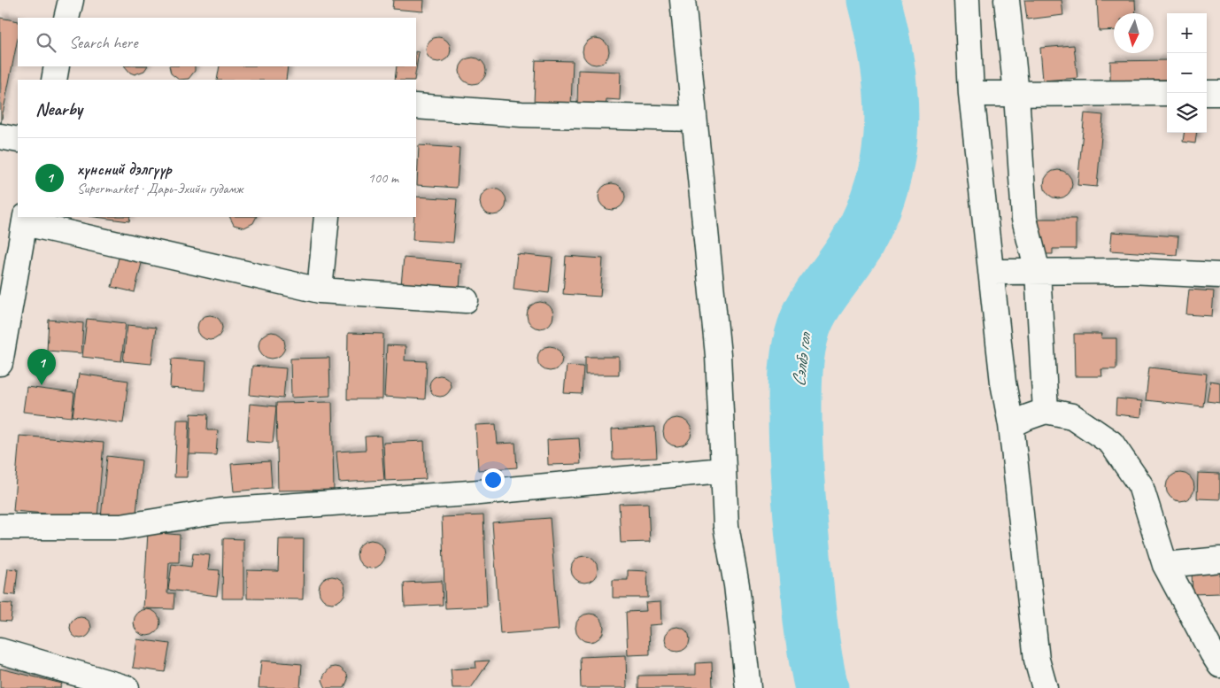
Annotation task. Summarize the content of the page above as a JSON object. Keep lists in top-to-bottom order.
{
  "water": ["Сэлбэ гол"],
  "north": "bottom",
  "page": {
    "map_buttons": ["+", "−"],
    "search": "Search here",
    "heading": "Nearby",
    "list": [
      {
        "mark": "1",
        "name": "хүнсний дэлгүүр",
        "note": "Supermarket · Дарь-Эхийн гудамж",
        "value": "100 m"
      }
    ],
    "pins": "1"
  }
}
